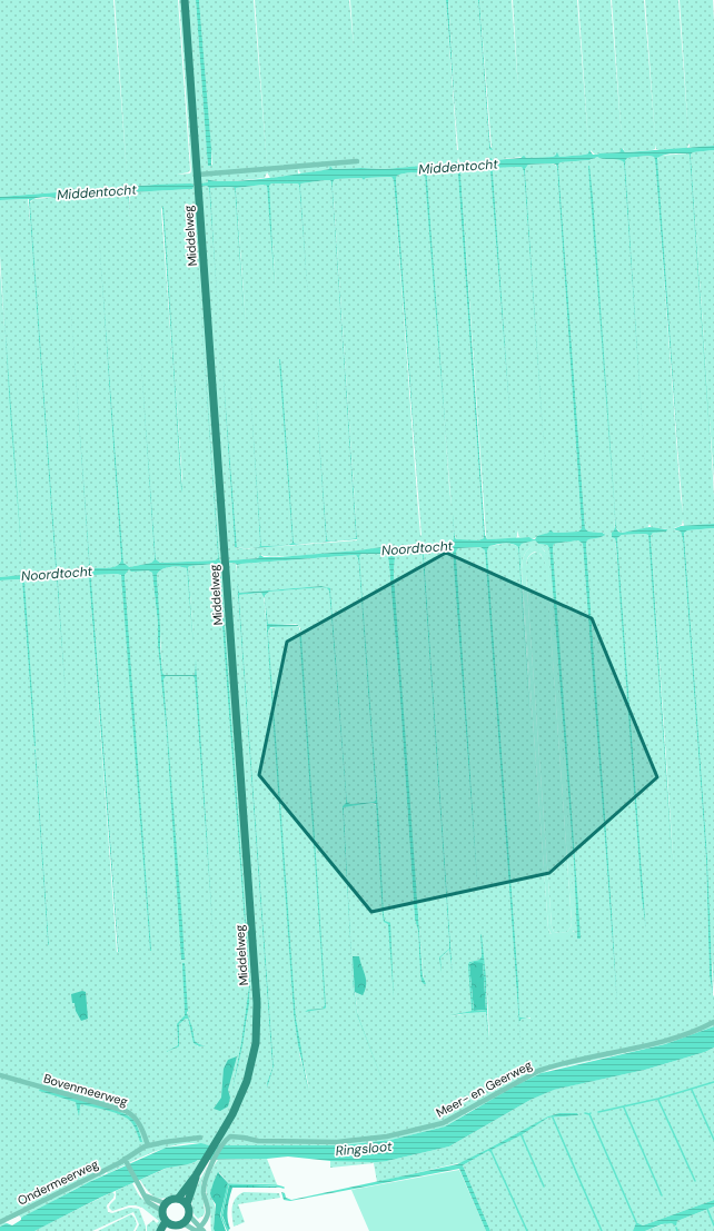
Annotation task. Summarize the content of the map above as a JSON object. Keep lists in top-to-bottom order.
{
  "streets": {
    "main road": ["Middelweg"],
    "street": ["Meer- en Geerweg", "Bovenmeerweg", "Ondermeerweg"]
  },
  "crossings": [
    ["Middelweg", "Meer- en Geerweg"]
  ],
  "water": ["Middentocht", "Noordtocht", "Ringsloot"]
}
